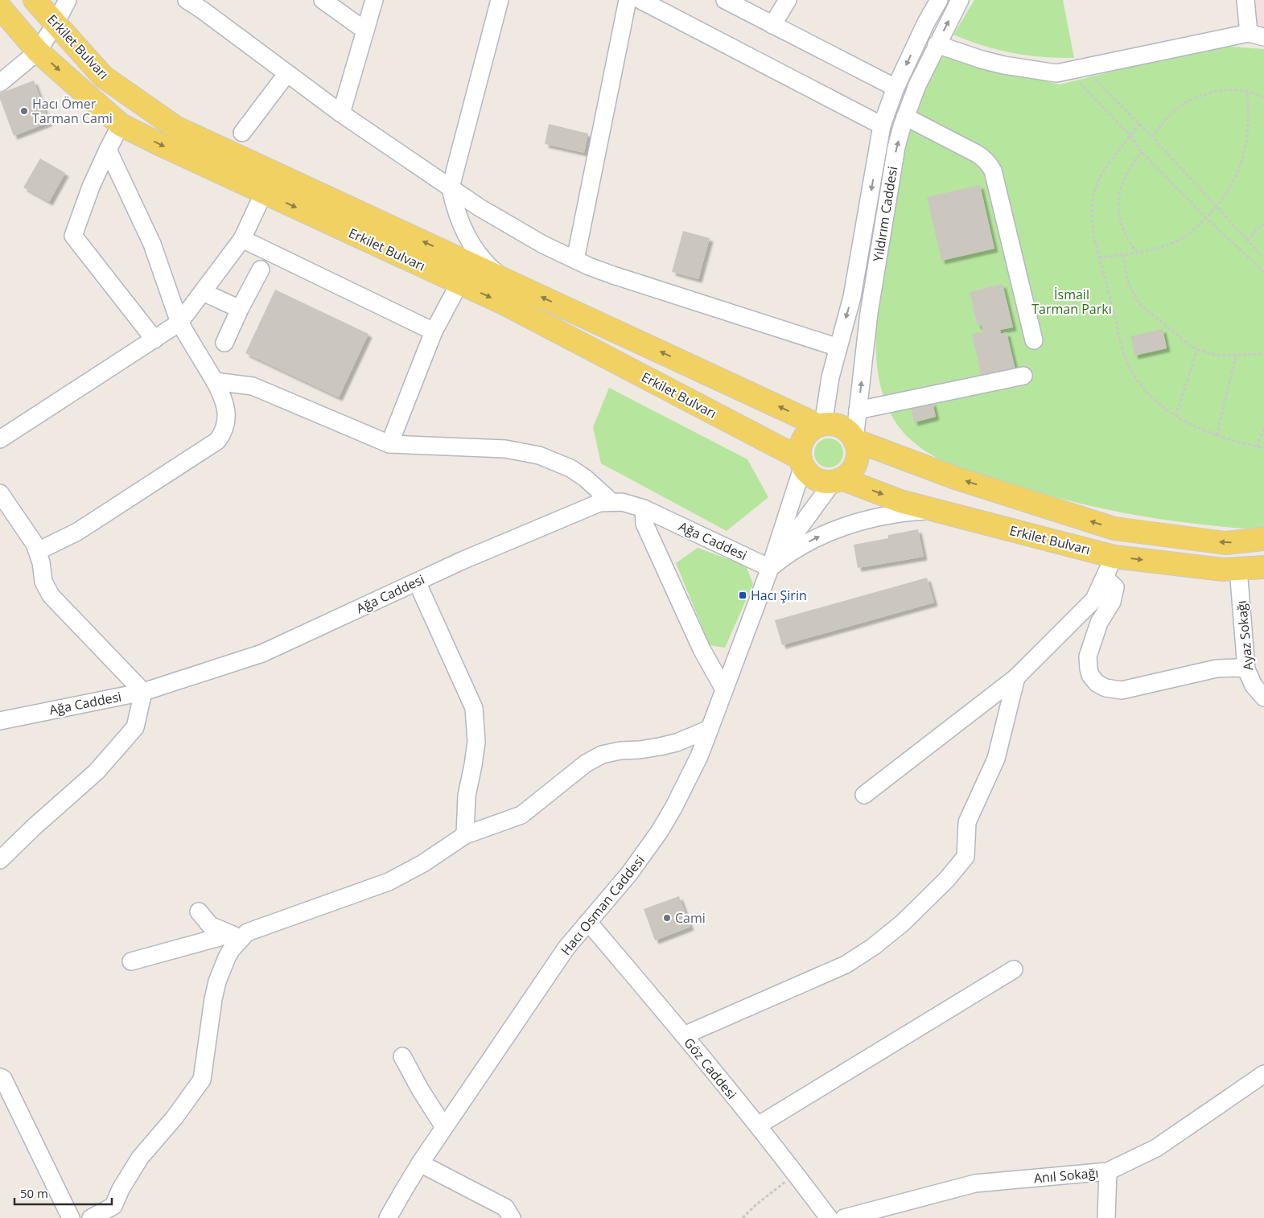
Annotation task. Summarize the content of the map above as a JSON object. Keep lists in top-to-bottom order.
{
  "streets": {
    "main road": ["Erkilet Bulvarı"],
    "street": [
      "Yıldırım Caddesi",
      "Ağa Caddesi",
      "Ayaz Sokağı",
      "Hacı Osman Caddesi",
      "Göz Caddesi",
      "Anıl Sokağı"
    ]
  },
  "crossings": [
    ["Erkilet Bulvarı", "Yıldırım Caddesi"],
    ["Erkilet Bulvarı", "Ayaz Sokağı"],
    ["Ağa Caddesi", "Hacı Osman Caddesi"],
    ["Hacı Osman Caddesi", "Göz Caddesi"]
  ],
  "parks": ["İsmail Tarman Parkı"],
  "places": {
    "other": ["Hacı Ömer Tarman Cami", "Cami"],
    "transit": ["Hacı Şirin"]
  },
  "scale_bar": "50 m"
}
